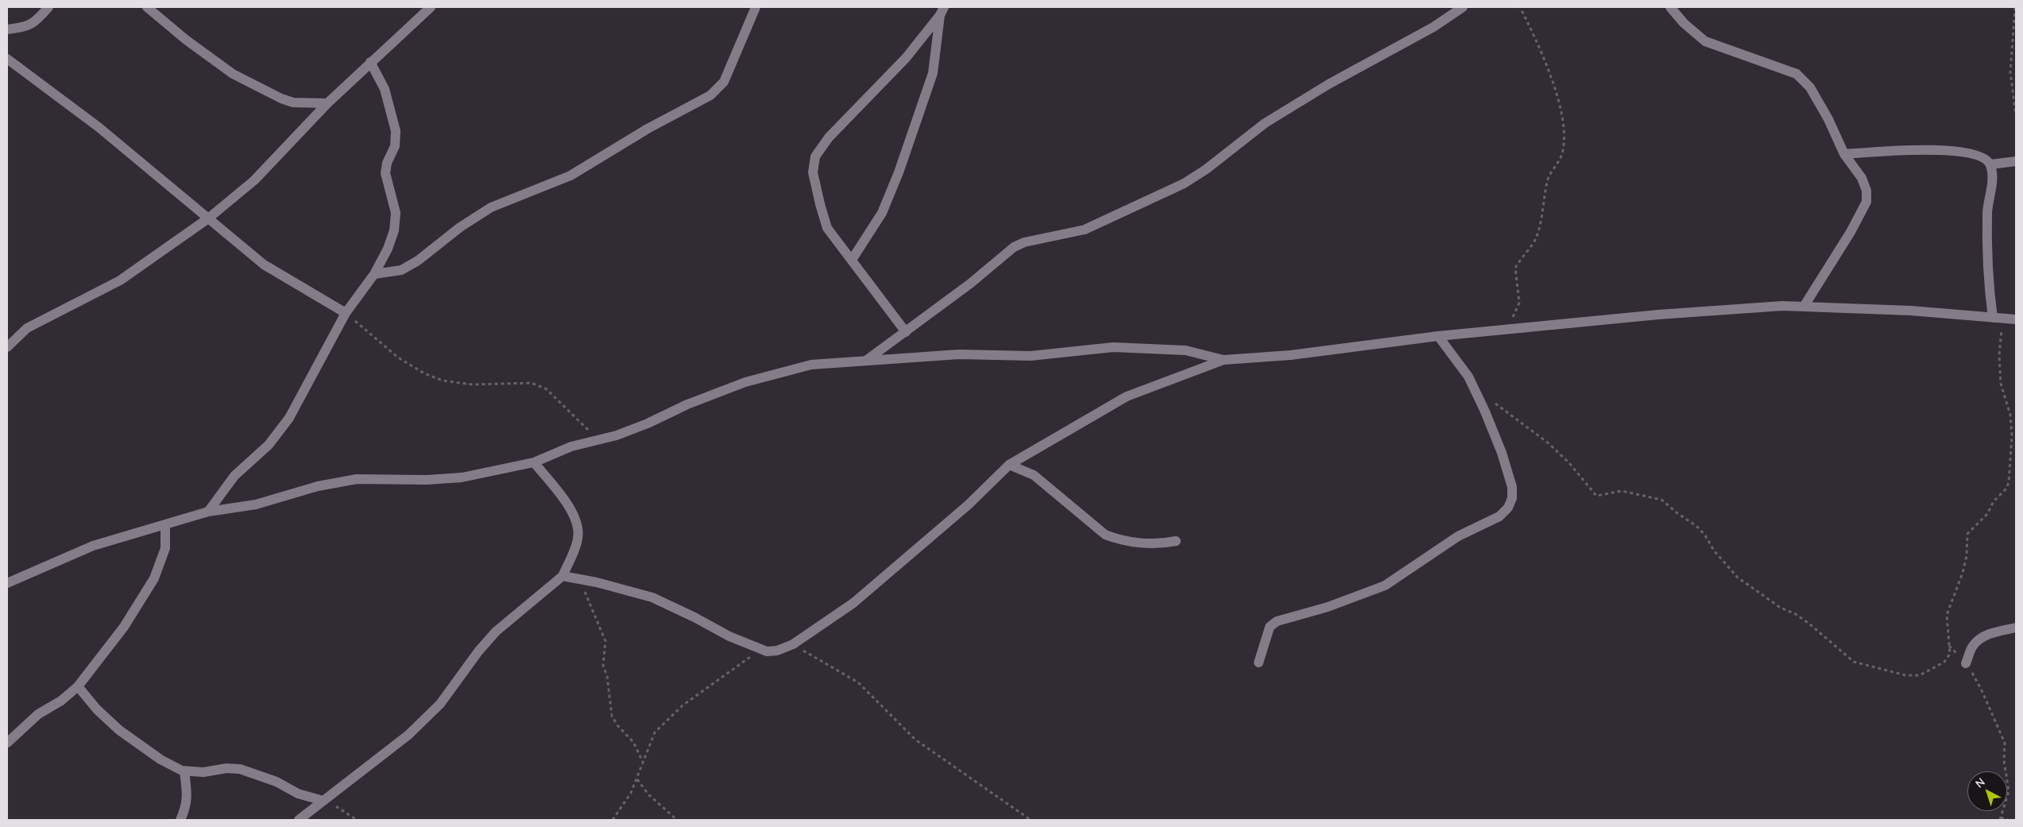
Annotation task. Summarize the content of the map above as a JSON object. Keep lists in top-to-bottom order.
{
  "north": "top left"
}
